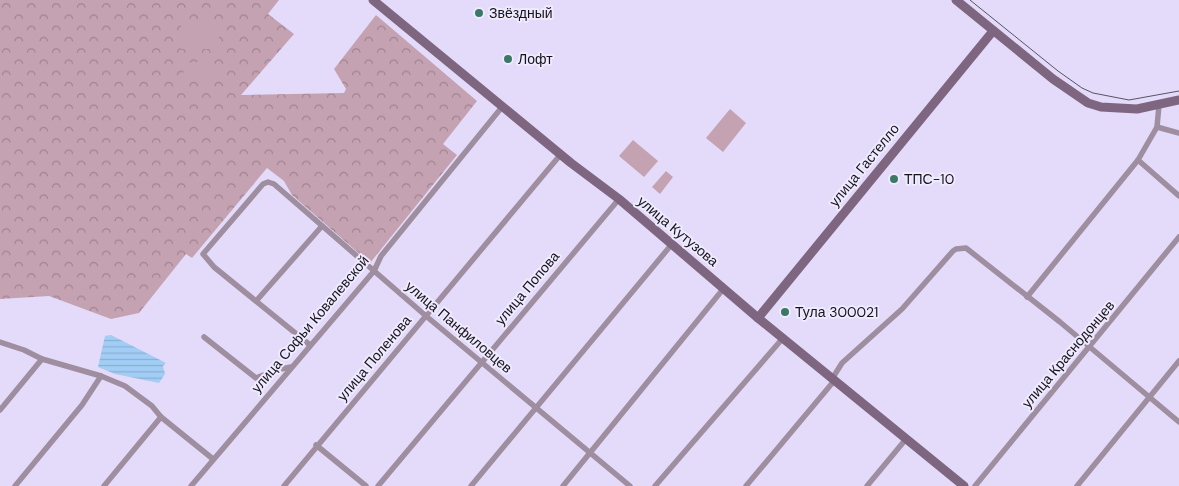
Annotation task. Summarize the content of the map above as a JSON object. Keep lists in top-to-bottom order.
{
  "streets": {
    "main road": ["улица Гастелло", "улица Кутузова"],
    "street": [
      "улица Попова",
      "улица Софьи Ковалевской",
      "улица Панфиловцев",
      "улица Краснодонцев",
      "улица Поленова"
    ]
  },
  "crossings": [
    ["улица Гастелло", "улица Кутузова"],
    ["улица Кутузова", "улица Попова"],
    ["улица Кутузова", "улица Софьи Ковалевской"],
    ["улица Кутузова", "улица Поленова"],
    ["улица Попова", "улица Панфиловцев"],
    ["улица Софьи Ковалевской", "улица Панфиловцев"],
    ["улица Панфиловцев", "улица Поленова"]
  ],
  "places": [
    "Звёздный",
    "Лофт",
    "ТПС-10",
    "Тула 300021"
  ]
}
